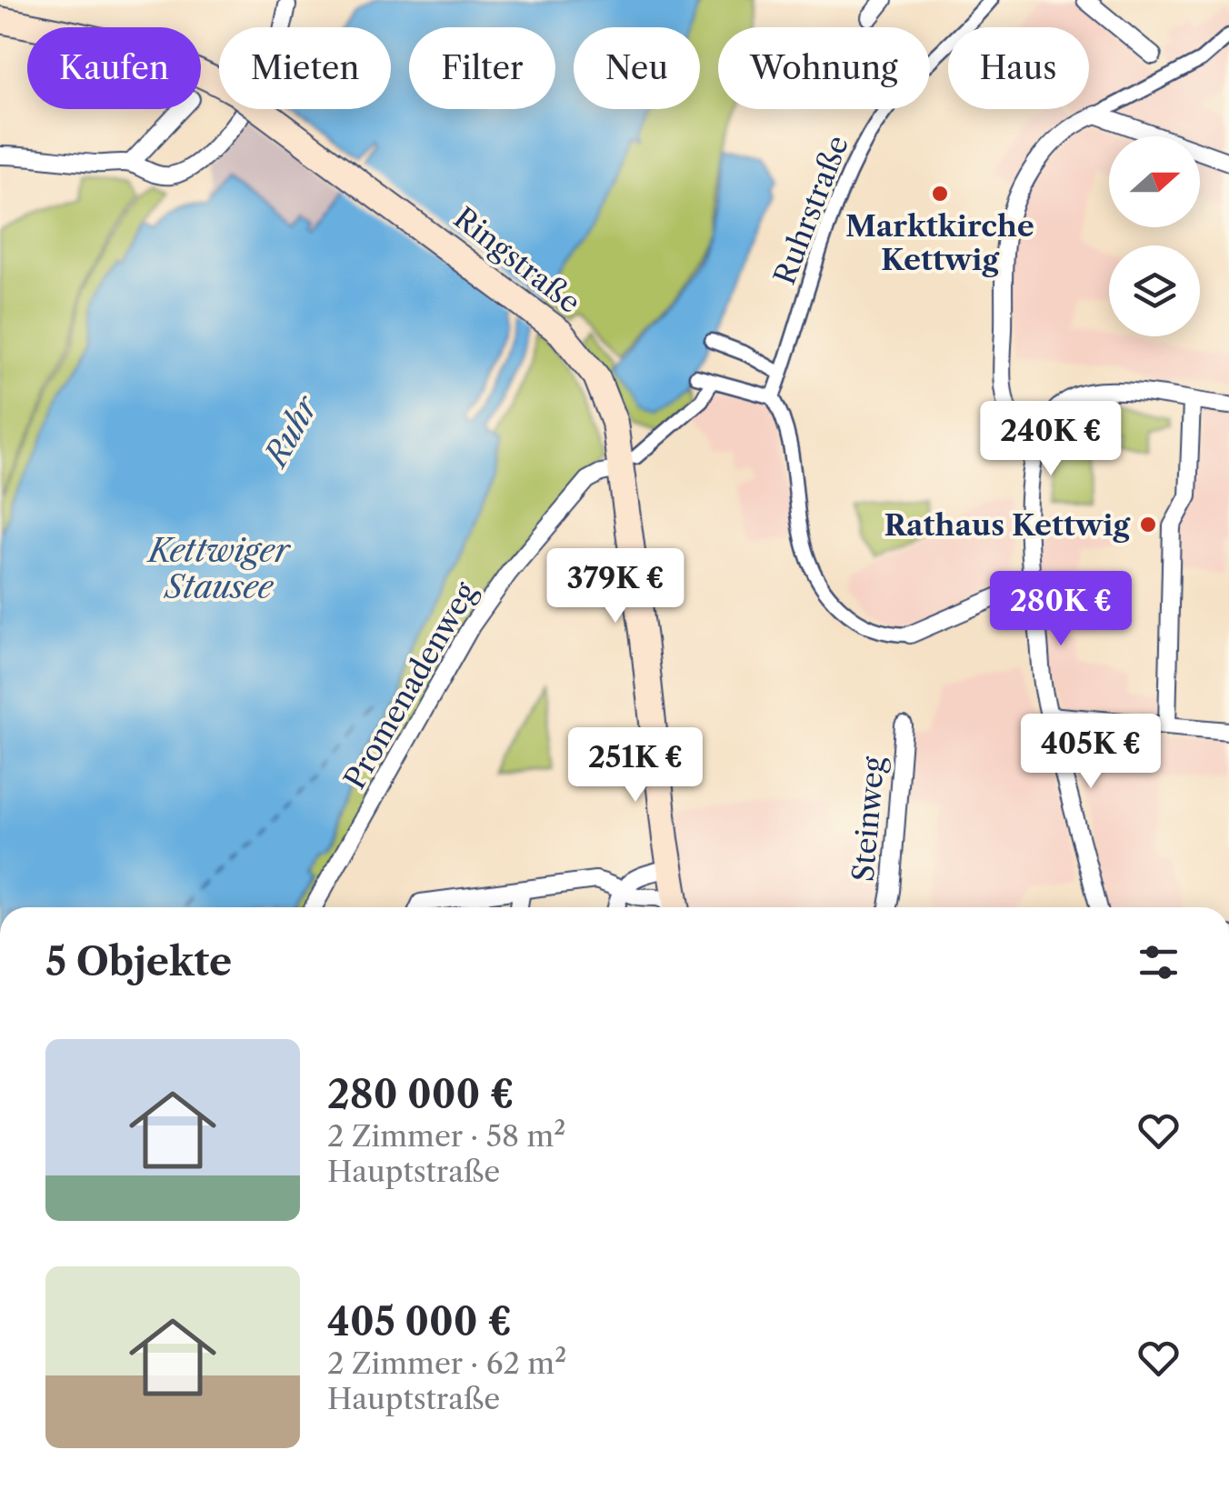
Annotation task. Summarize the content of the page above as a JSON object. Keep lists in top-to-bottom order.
{
  "streets": {
    "main road": ["Ringstraße"],
    "street": ["Ruhrstraße", "Promenadenweg", "Steinweg"]
  },
  "crossings": [
    ["Ringstraße", "Promenadenweg"]
  ],
  "water": ["Ruhr", "Kettwiger Stausee"],
  "places": ["Marktkirche Kettwig", "Rathaus Kettwig"],
  "north": "right",
  "page": {
    "chip": [
      "Kaufen",
      "Mieten",
      "Filter",
      "Neu",
      "Wohnung",
      "Haus"
    ],
    "price": [
      "240K €",
      "379K €",
      "280K €",
      "405K €",
      "251K €"
    ],
    "heading": "5 Objekte",
    "list": [
      {
        "name": "280 000 €",
        "note": "2 Zimmer · 58 m² · Hauptstraße"
      },
      {
        "name": "405 000 €",
        "note": "2 Zimmer · 62 m² · Hauptstraße"
      }
    ]
  }
}
